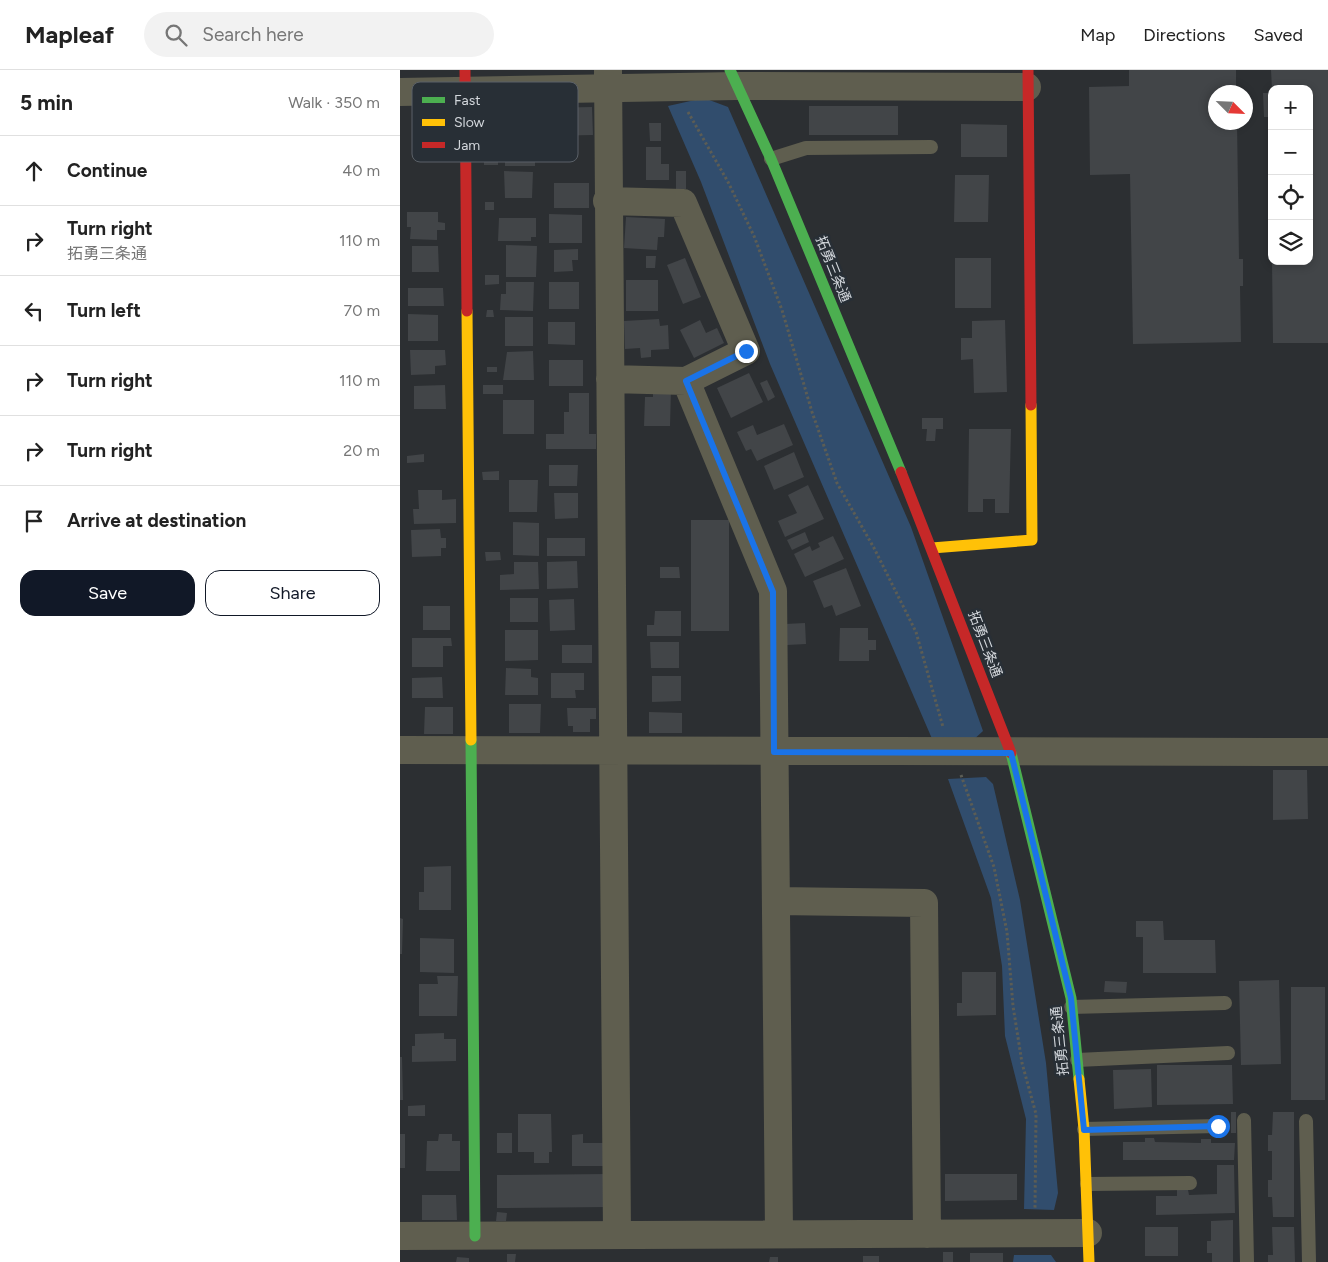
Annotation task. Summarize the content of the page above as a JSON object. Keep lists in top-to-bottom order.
{
  "streets": {
    "street": ["拓勇三条通"]
  },
  "legend": ["Fast", "Slow", "Jam"],
  "north": "bottom right",
  "page": {
    "header": "Mapleaf",
    "search": "Search here",
    "nav": ["Map", "Directions", "Saved"],
    "heading": ["5 min", "Walk · 350 m"],
    "map_buttons": ["+", "−"],
    "list": [
      ["Continue", "40 m"],
      ["Turn right", "拓勇三条通", "110 m"],
      ["Turn left", "70 m"],
      ["Turn right", "110 m"],
      ["Turn right", "20 m"],
      "Arrive at destination"
    ],
    "buttons": ["Save", "Share"]
  }
}
